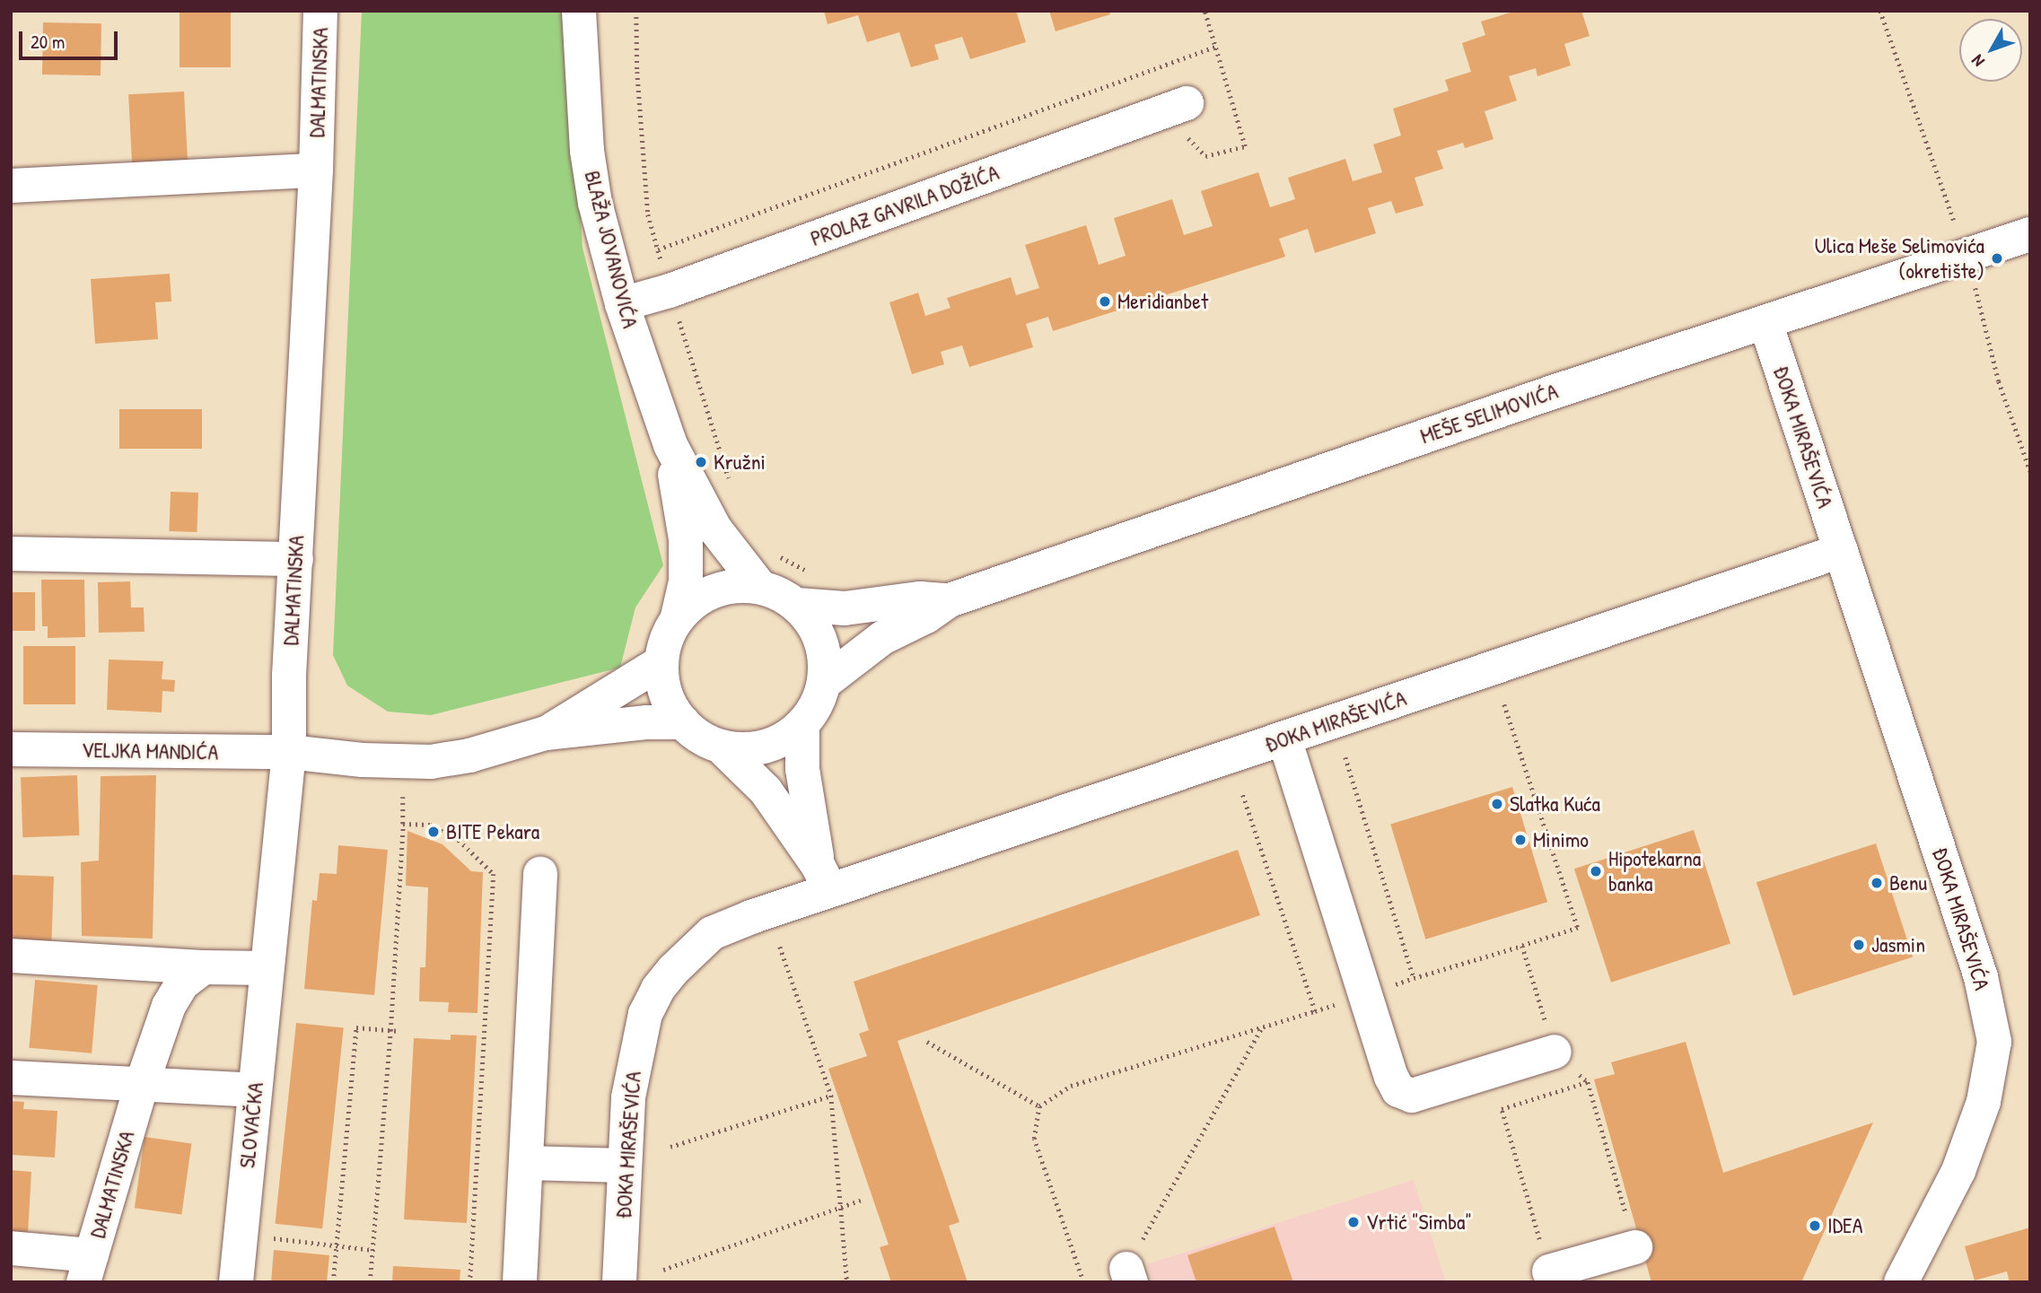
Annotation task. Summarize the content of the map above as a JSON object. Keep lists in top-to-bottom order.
{
  "streets": {
    "street": [
      "DALMATINSKA",
      "PROLAZ GAVRILA DOŽIĆA",
      "BLAŽA JOVANOVIĆA",
      "MEŠE SELIMOVIĆA",
      "ĐOKA MIRAŠEVIĆA",
      "VELJKA MANDIĆA",
      "SLOVAČKA"
    ]
  },
  "crossings": [
    ["DALMATINSKA", "VELJKA MANDIĆA"],
    ["DALMATINSKA", "SLOVAČKA"],
    ["PROLAZ GAVRILA DOŽIĆA", "BLAŽA JOVANOVIĆA"],
    ["BLAŽA JOVANOVIĆA", "MEŠE SELIMOVIĆA"],
    ["MEŠE SELIMOVIĆA", "ĐOKA MIRAŠEVIĆA"]
  ],
  "places": [
    "Ulica Meše Selimovića (okretište)",
    "Meridianbet",
    "Kružni",
    "Slatka Kuća",
    "BITE Pekara",
    "Minimo",
    "Hipotekarna banka",
    "Benu",
    "Jasmin",
    "Vrtić \"Simba\"",
    "IDEA"
  ],
  "scale_bar": "20 m",
  "north": "bottom left"
}
